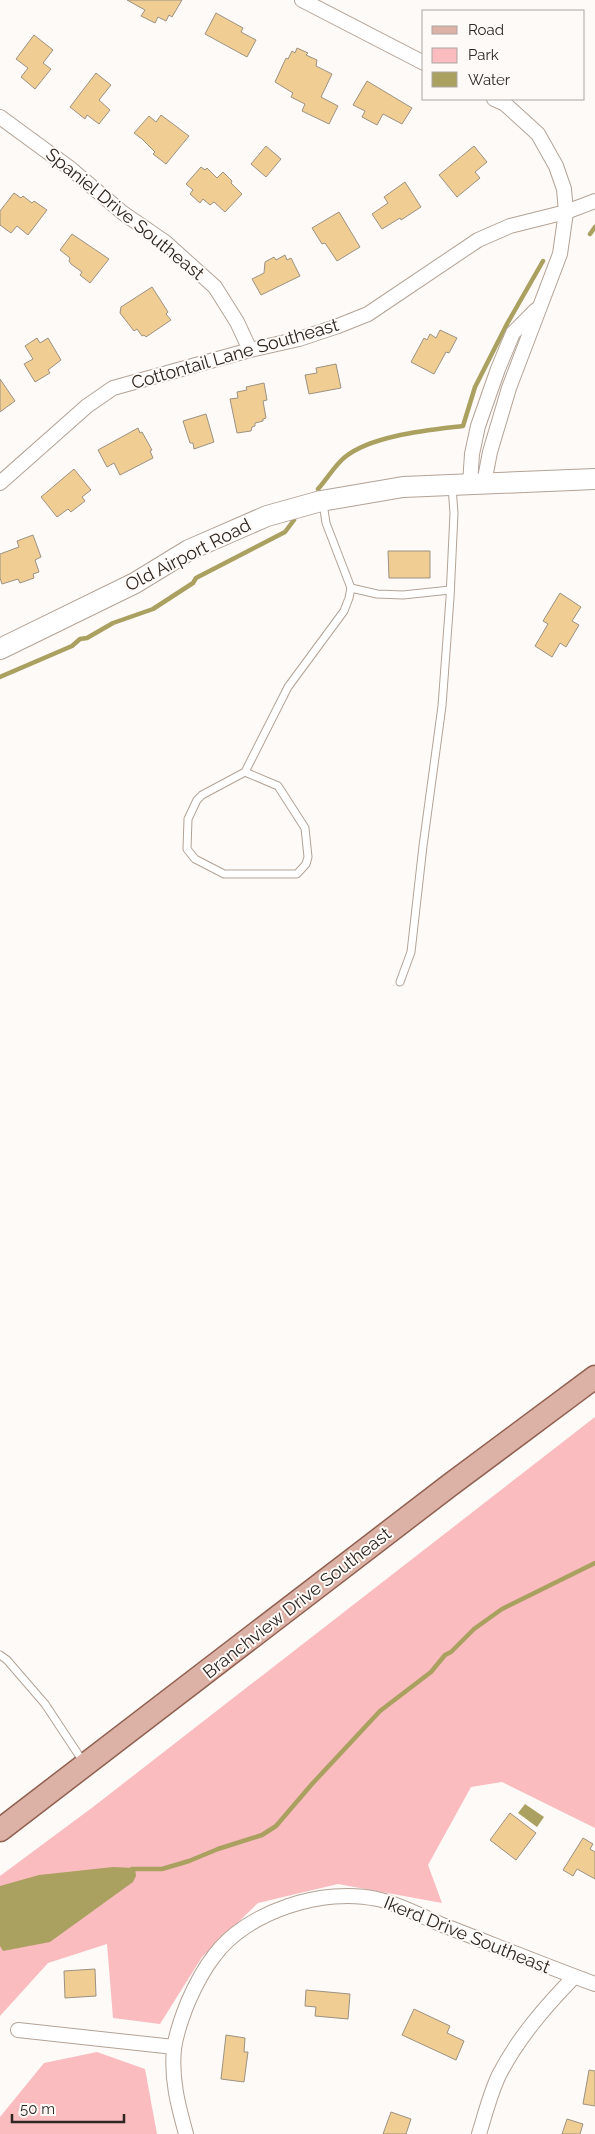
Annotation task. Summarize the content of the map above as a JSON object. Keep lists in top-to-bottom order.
{
  "streets": {
    "main road": ["Branchview Drive Southeast"],
    "street": [
      "Spaniel Drive Southeast",
      "Cottontail Lane Southeast",
      "Old Airport Road",
      "Ikerd Drive Southeast"
    ]
  },
  "crossings": [
    ["Spaniel Drive Southeast", "Cottontail Lane Southeast"]
  ],
  "legend": ["Road", "Park", "Water"],
  "scale_bar": "50 m"
}
